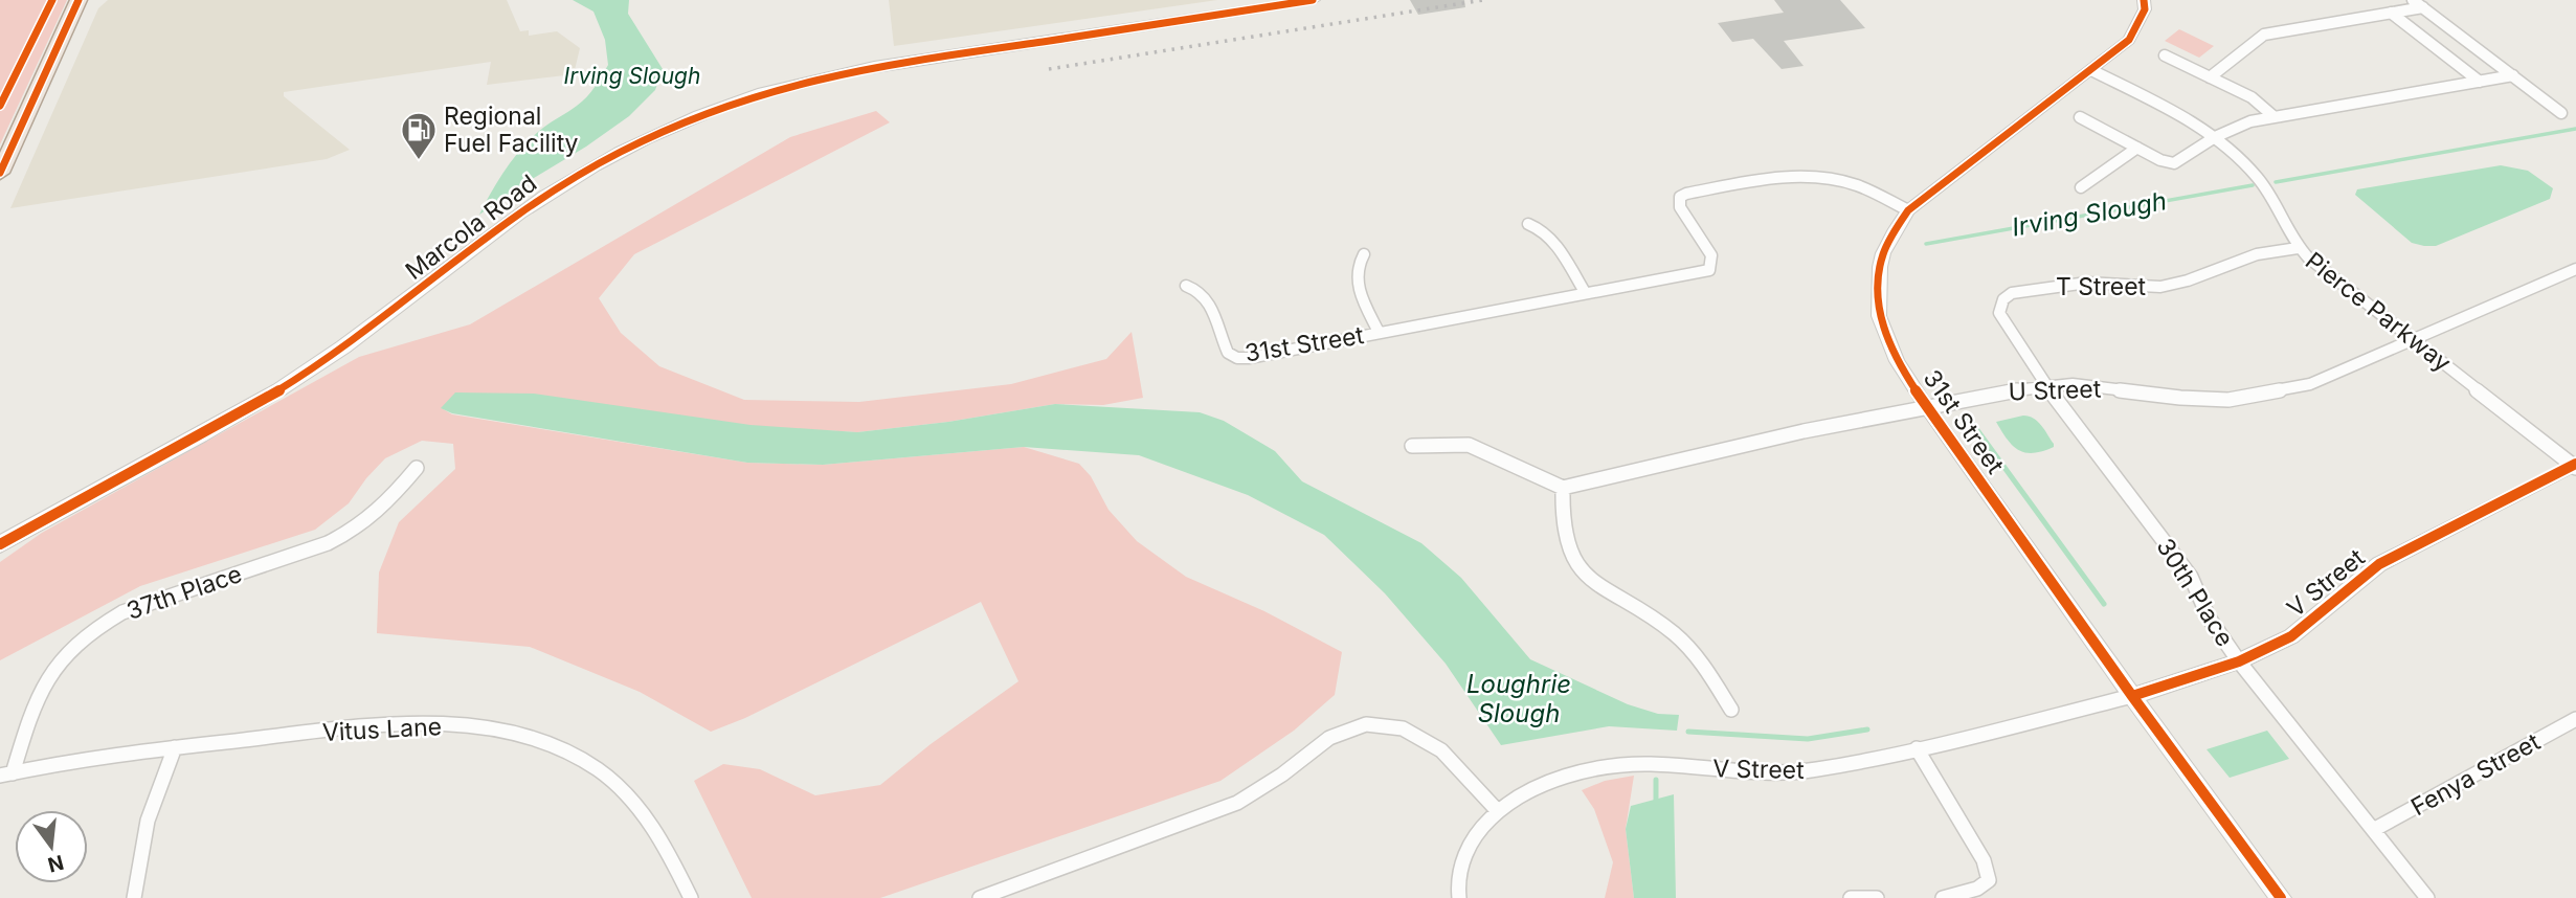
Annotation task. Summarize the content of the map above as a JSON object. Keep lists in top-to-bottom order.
{
  "streets": {
    "main road": ["Marcola Road"],
    "street": [
      "T Street",
      "Pierce Parkway",
      "31st Street",
      "U Street",
      "V Street",
      "37th Place",
      "30th Place",
      "Vitus Lane",
      "Fenya Street"
    ]
  },
  "crossings": [
    ["T Street", "Pierce Parkway"],
    ["T Street", "U Street"],
    ["T Street", "30th Place"],
    ["Pierce Parkway", "31st Street"],
    ["Pierce Parkway", "U Street"],
    ["Pierce Parkway", "V Street"],
    ["31st Street", "U Street"],
    ["31st Street", "V Street"],
    ["U Street", "30th Place"],
    ["V Street", "30th Place"],
    ["37th Place", "Vitus Lane"],
    ["30th Place", "Fenya Street"]
  ],
  "water": ["Irving Slough", "Loughrie Slough"],
  "places": {
    "fuel station": ["Regional Fuel Facility"]
  },
  "north": "bottom"
}
